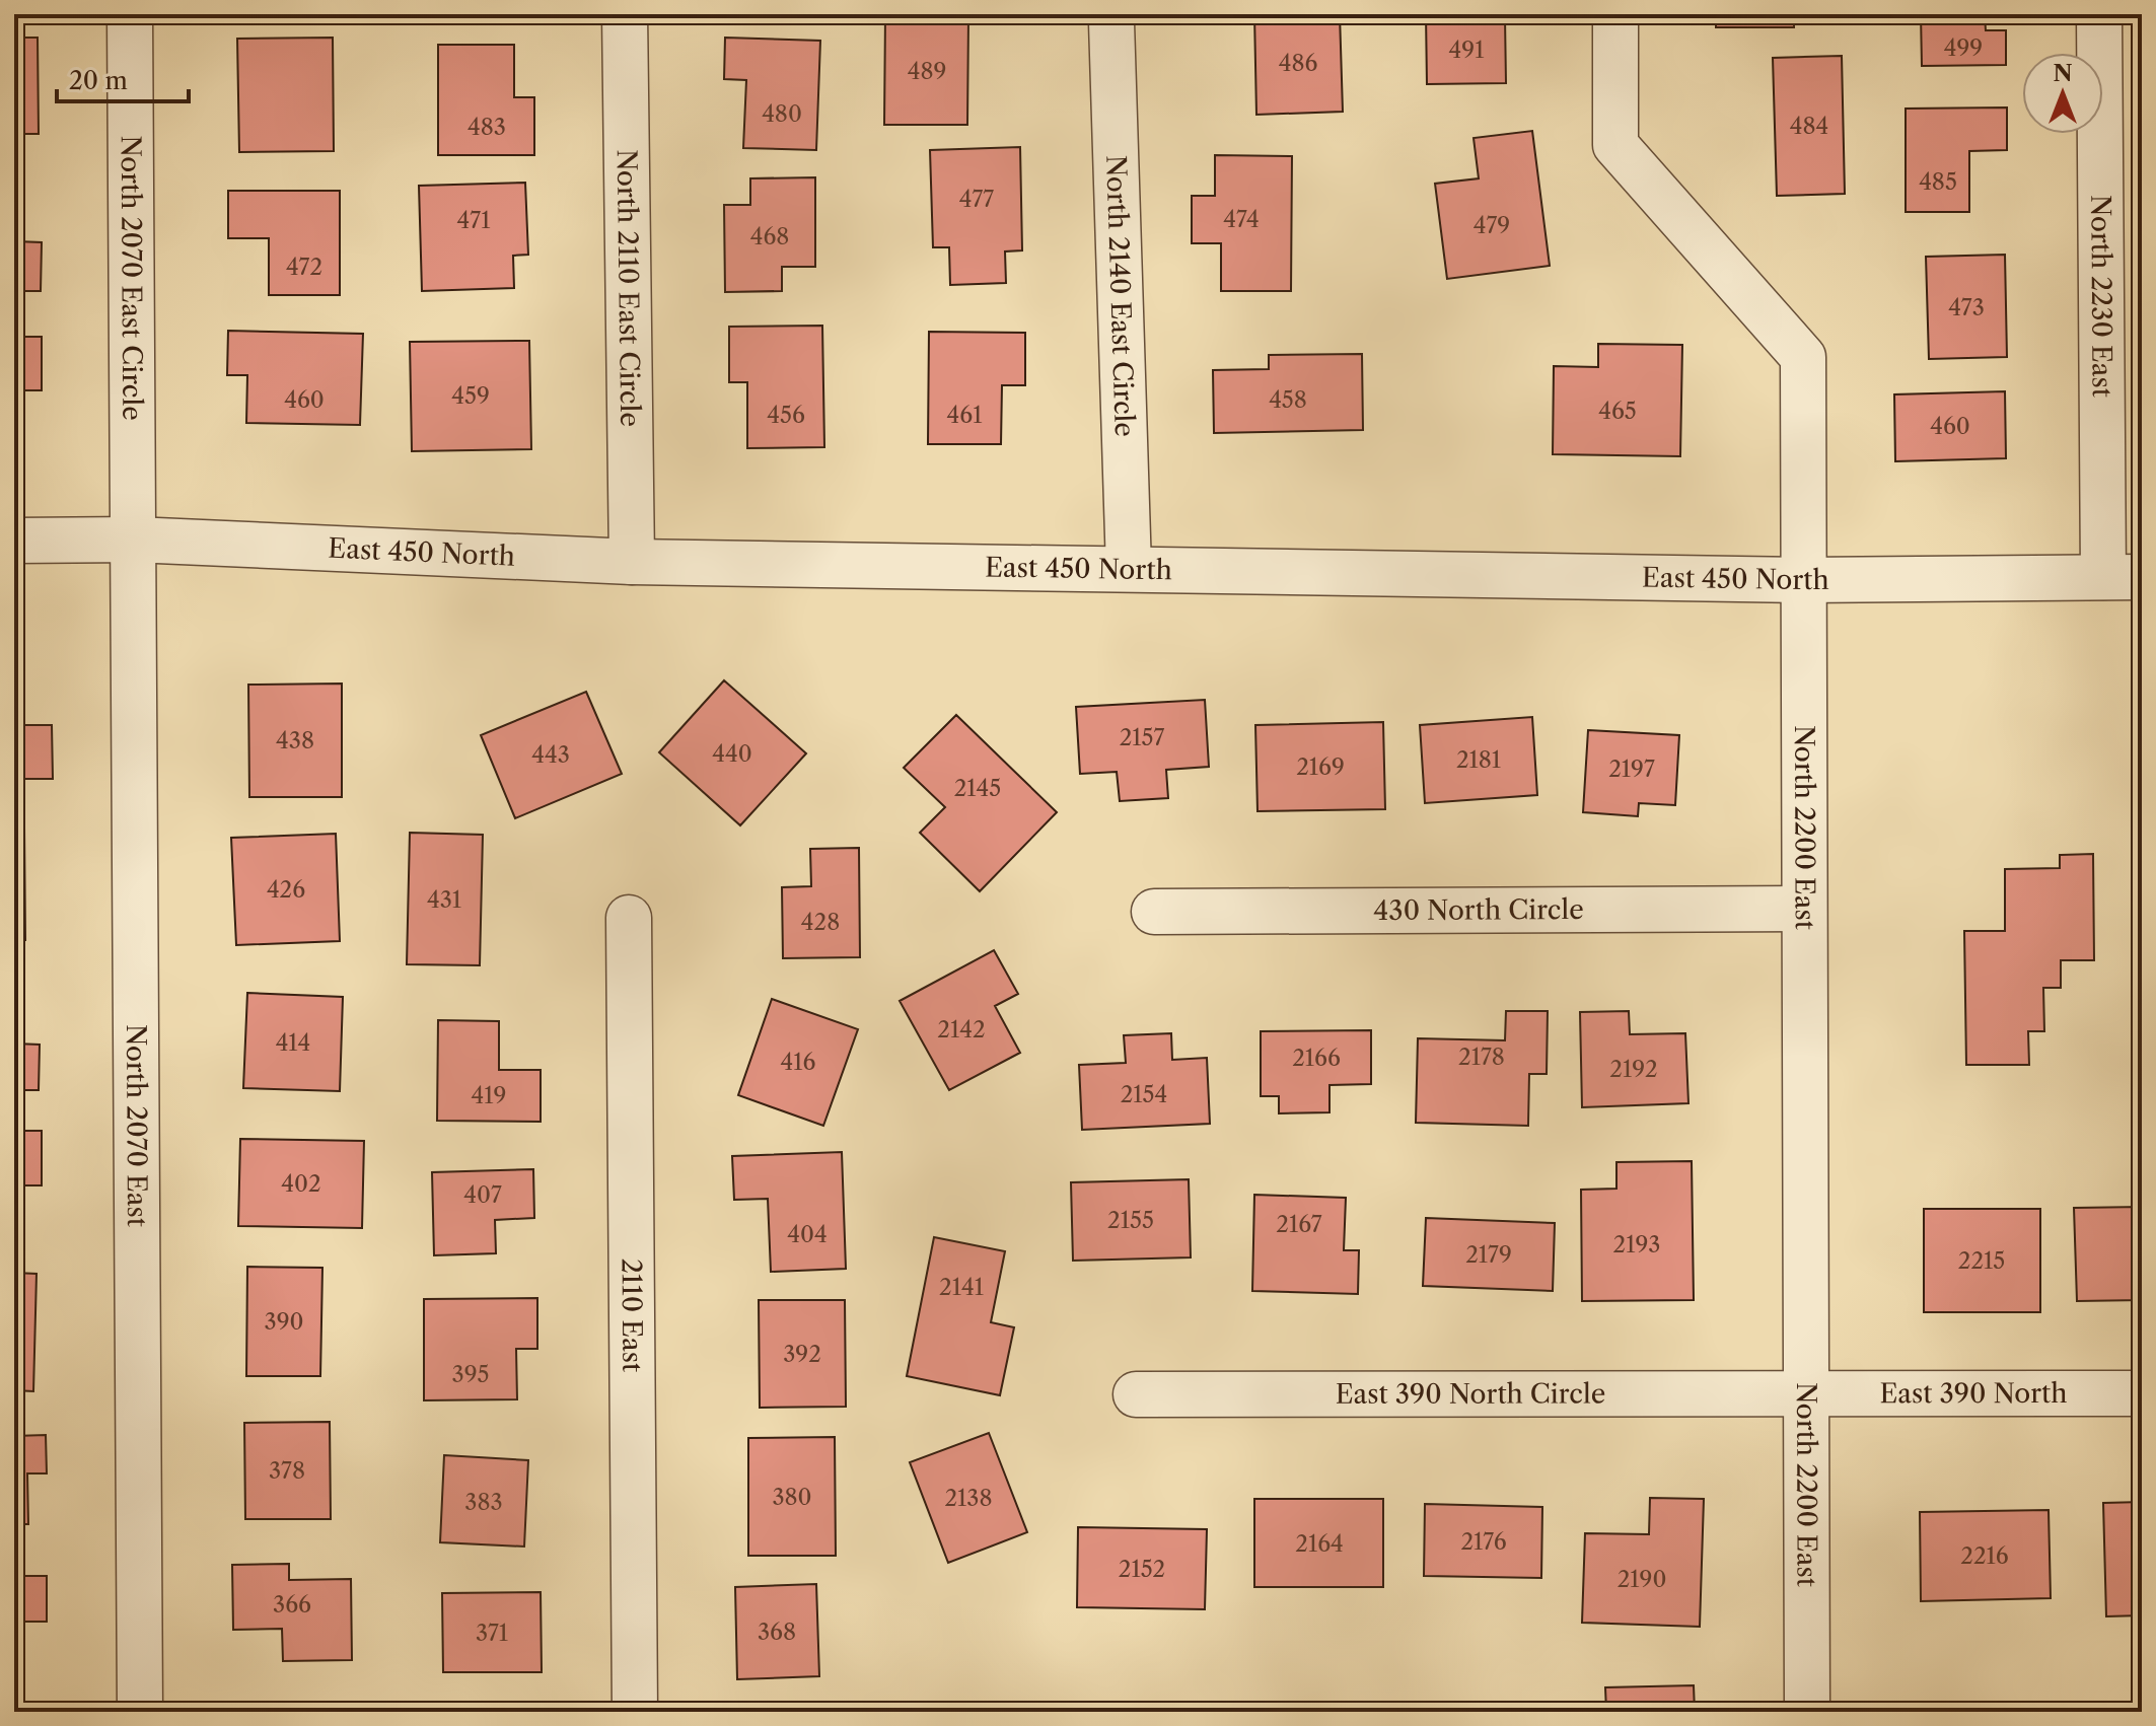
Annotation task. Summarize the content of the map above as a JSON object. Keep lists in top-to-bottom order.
{
  "streets": {
    "street": [
      "North 2070 East Circle",
      "North 2110 East Circle",
      "North 2140 East Circle",
      "North 2230 East",
      "East 450 North",
      "North 2200 East",
      "430 North Circle",
      "North 2070 East",
      "2110 East",
      "East 390 North Circle",
      "East 390 North"
    ]
  },
  "crossings": [
    ["North 2070 East Circle", "East 450 North"],
    ["North 2070 East Circle", "North 2070 East"],
    ["North 2110 East Circle", "East 450 North"],
    ["North 2140 East Circle", "East 450 North"],
    ["North 2230 East", "East 450 North"],
    ["East 450 North", "North 2200 East"],
    ["East 450 North", "North 2070 East"],
    ["North 2200 East", "430 North Circle"],
    ["North 2200 East", "East 390 North Circle"],
    ["North 2200 East", "East 390 North"],
    ["East 390 North Circle", "East 390 North"]
  ],
  "house_numbers": [
    "499",
    "491",
    "486",
    "489",
    "480",
    "484",
    "483",
    "485",
    "477",
    "474",
    "471",
    "479",
    "468",
    "472",
    "473",
    "459",
    "460",
    "458",
    "465",
    "456",
    "461",
    "460",
    "2157",
    "438",
    "440",
    "443",
    "2181",
    "2169",
    "2197",
    "2145",
    "426",
    "431",
    "428",
    "2142",
    "414",
    "2178",
    "2166",
    "416",
    "2192",
    "2154",
    "419",
    "402",
    "407",
    "2155",
    "2167",
    "404",
    "2193",
    "2179",
    "2215",
    "2141",
    "390",
    "392",
    "395",
    "378",
    "380",
    "2138",
    "383",
    "2176",
    "2164",
    "2216",
    "2152",
    "2190",
    "366",
    "368",
    "371"
  ],
  "scale_bar": "20 m",
  "north": "top"
}
